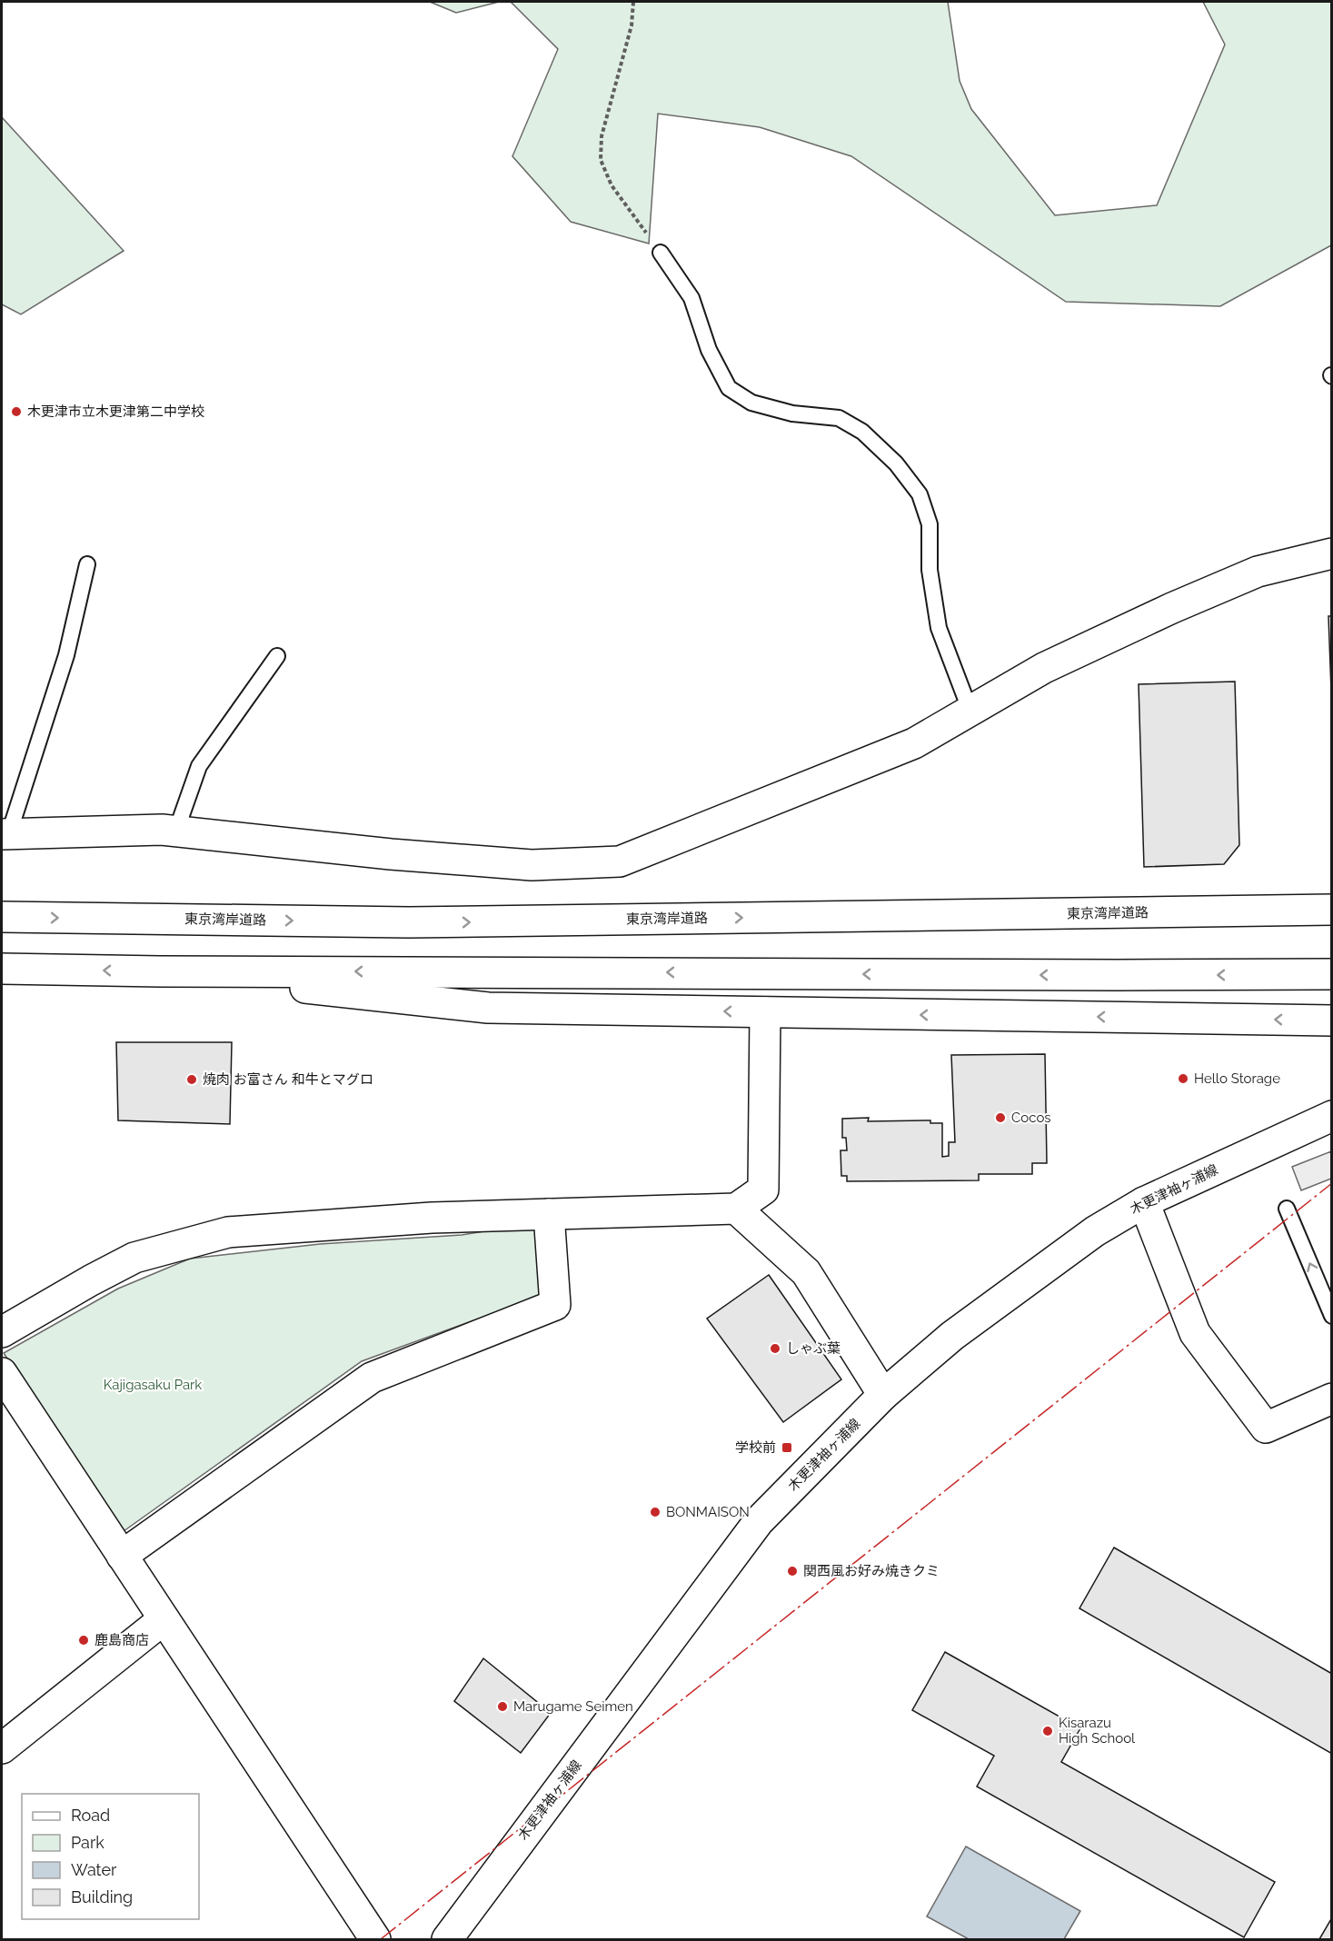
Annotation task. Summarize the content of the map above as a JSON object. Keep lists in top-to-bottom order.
{
  "streets": {
    "main road": ["東京湾岸道路", "木更津袖ヶ浦線"]
  },
  "parks": ["Kajigasaku Park"],
  "places": {
    "other": [
      "木更津市立木更津第二中学校",
      "Hello Storage",
      "焼肉 お富さん 和牛とマグロ",
      "Cocos",
      "しゃぶ葉",
      "BONMAISON",
      "関西風お好み焼きクミ",
      "鹿島商店",
      "Marugame Seimen",
      "Kisarazu High School"
    ],
    "transit": ["学校前"]
  },
  "legend": [
    "Road",
    "Park",
    "Water",
    "Building"
  ]
}
